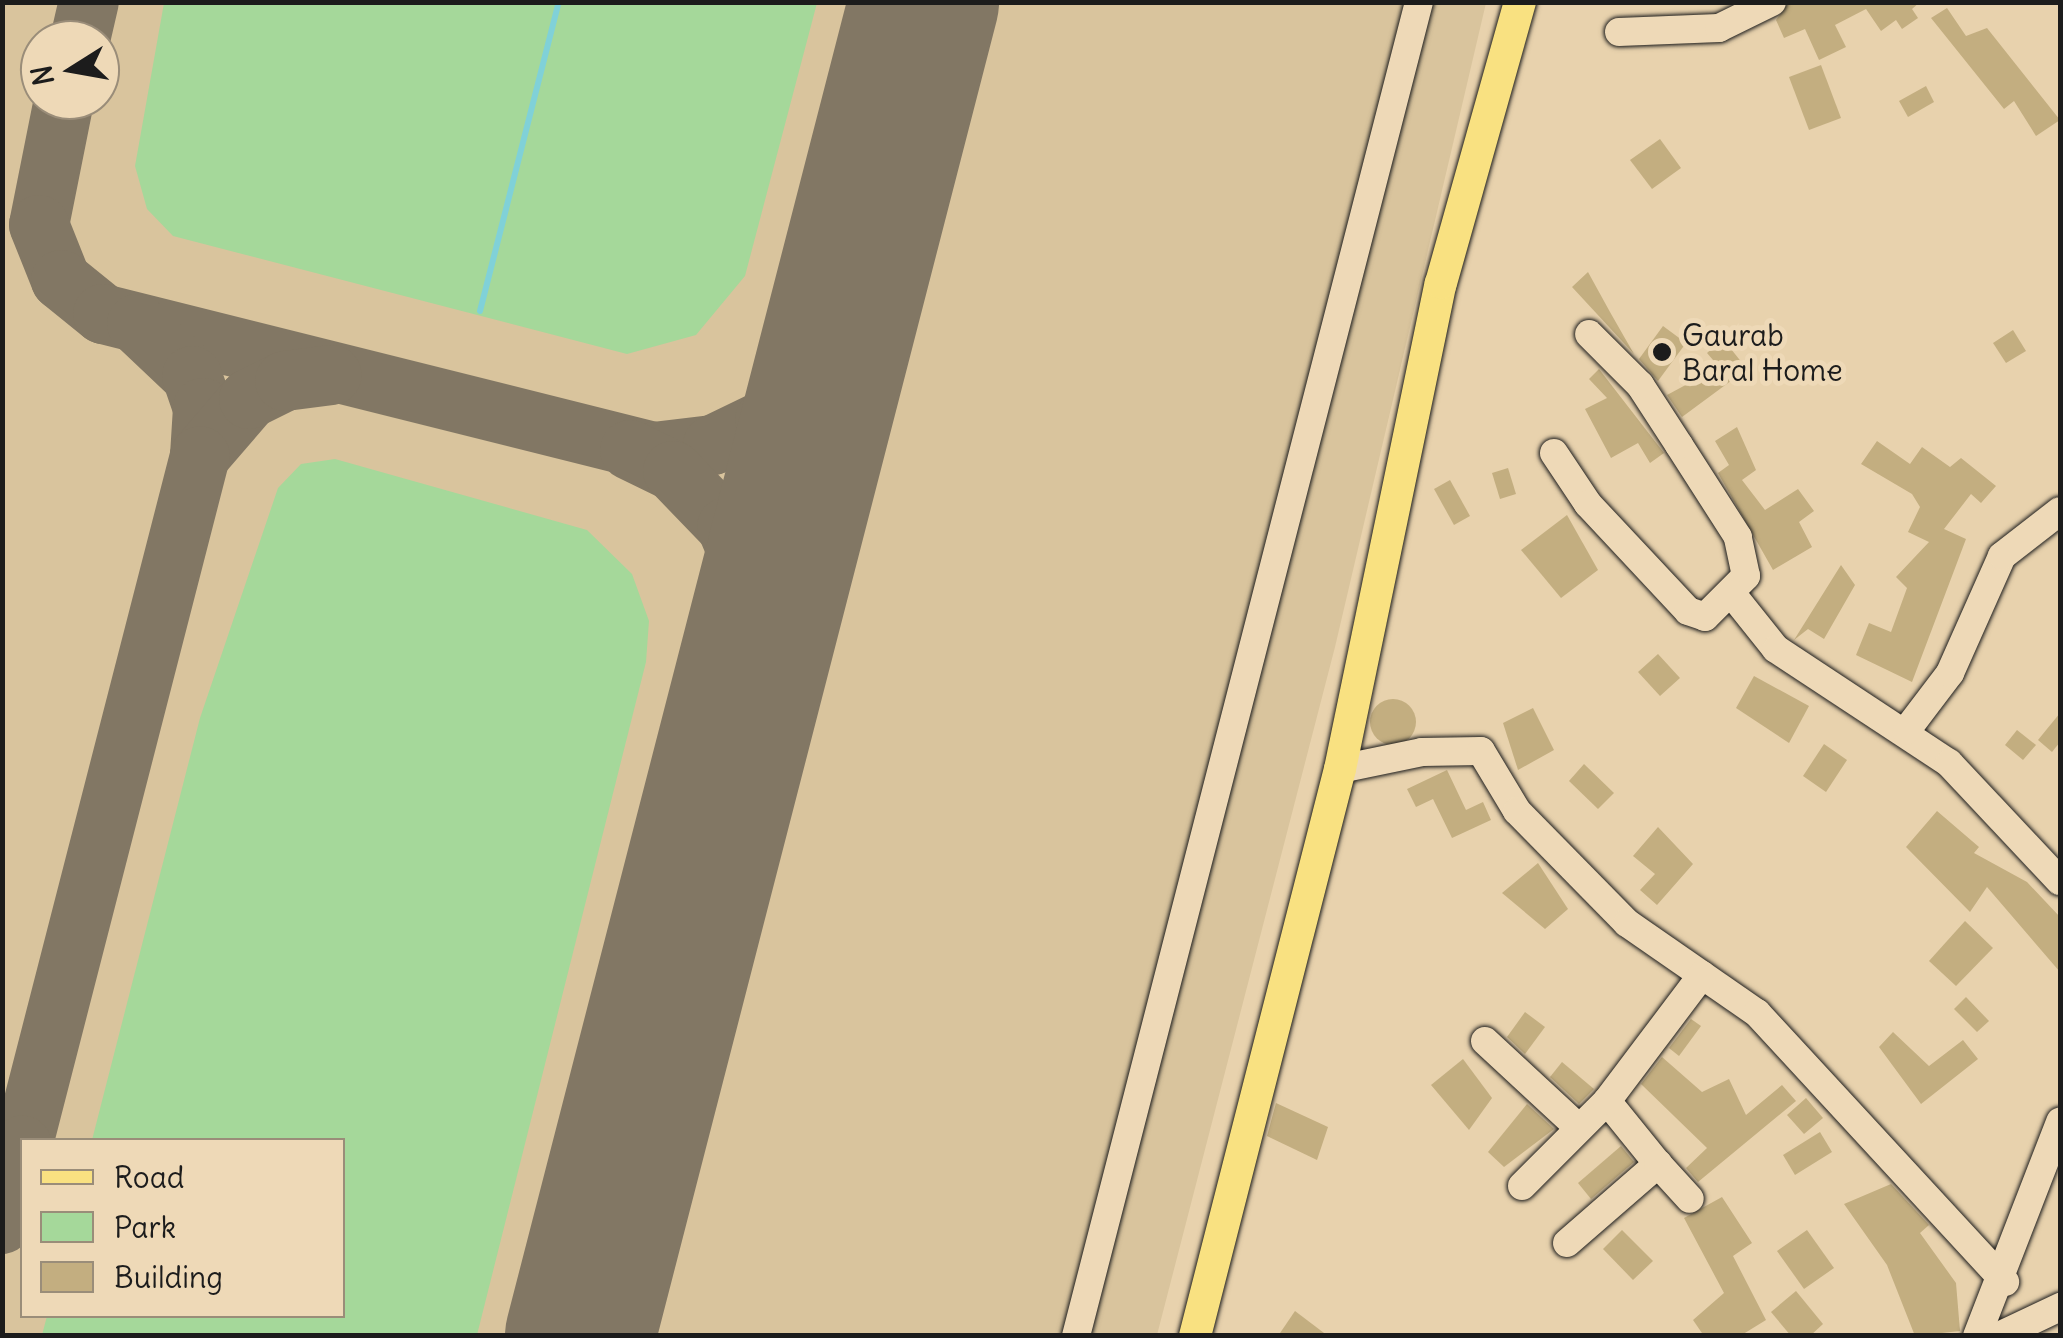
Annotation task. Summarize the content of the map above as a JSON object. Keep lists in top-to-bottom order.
{
  "places": ["Gaurab Baral Home"],
  "legend": ["Road", "Park", "Building"],
  "north": "left"
}
